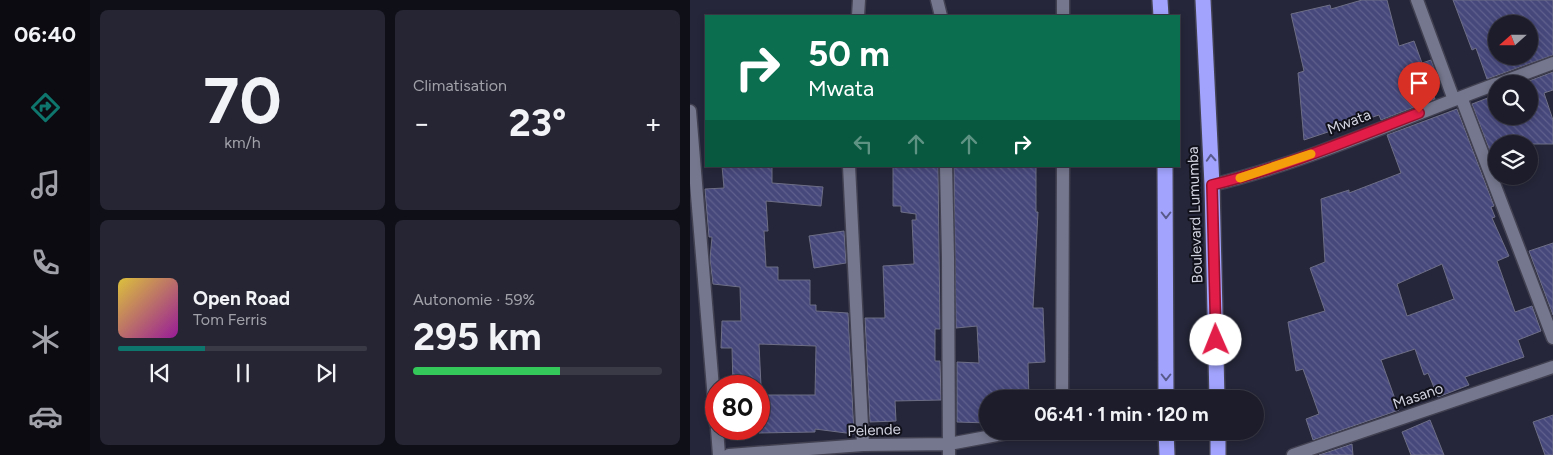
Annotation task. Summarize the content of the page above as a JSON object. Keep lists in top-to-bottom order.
{
  "streets": {
    "highway": ["Boulevard Lumumba"],
    "street": ["Mwata", "Masano", "Pelende"]
  },
  "crossings": [
    ["Mwata", "Boulevard Lumumba"]
  ],
  "north": "left",
  "page": {
    "tabs": "06:40",
    "tile": [
      ["70", "km/h"],
      "Climatisation",
      ["Autonomie · 59%", "295 km"]
    ],
    "turn": ["50 m", "Mwata"],
    "heat": ["−", "23°", "+"],
    "song": ["Open Road", "Tom Ferris"],
    "limit": "80",
    "trip": "06:41 · 1 min · 120 m"
  }
}
